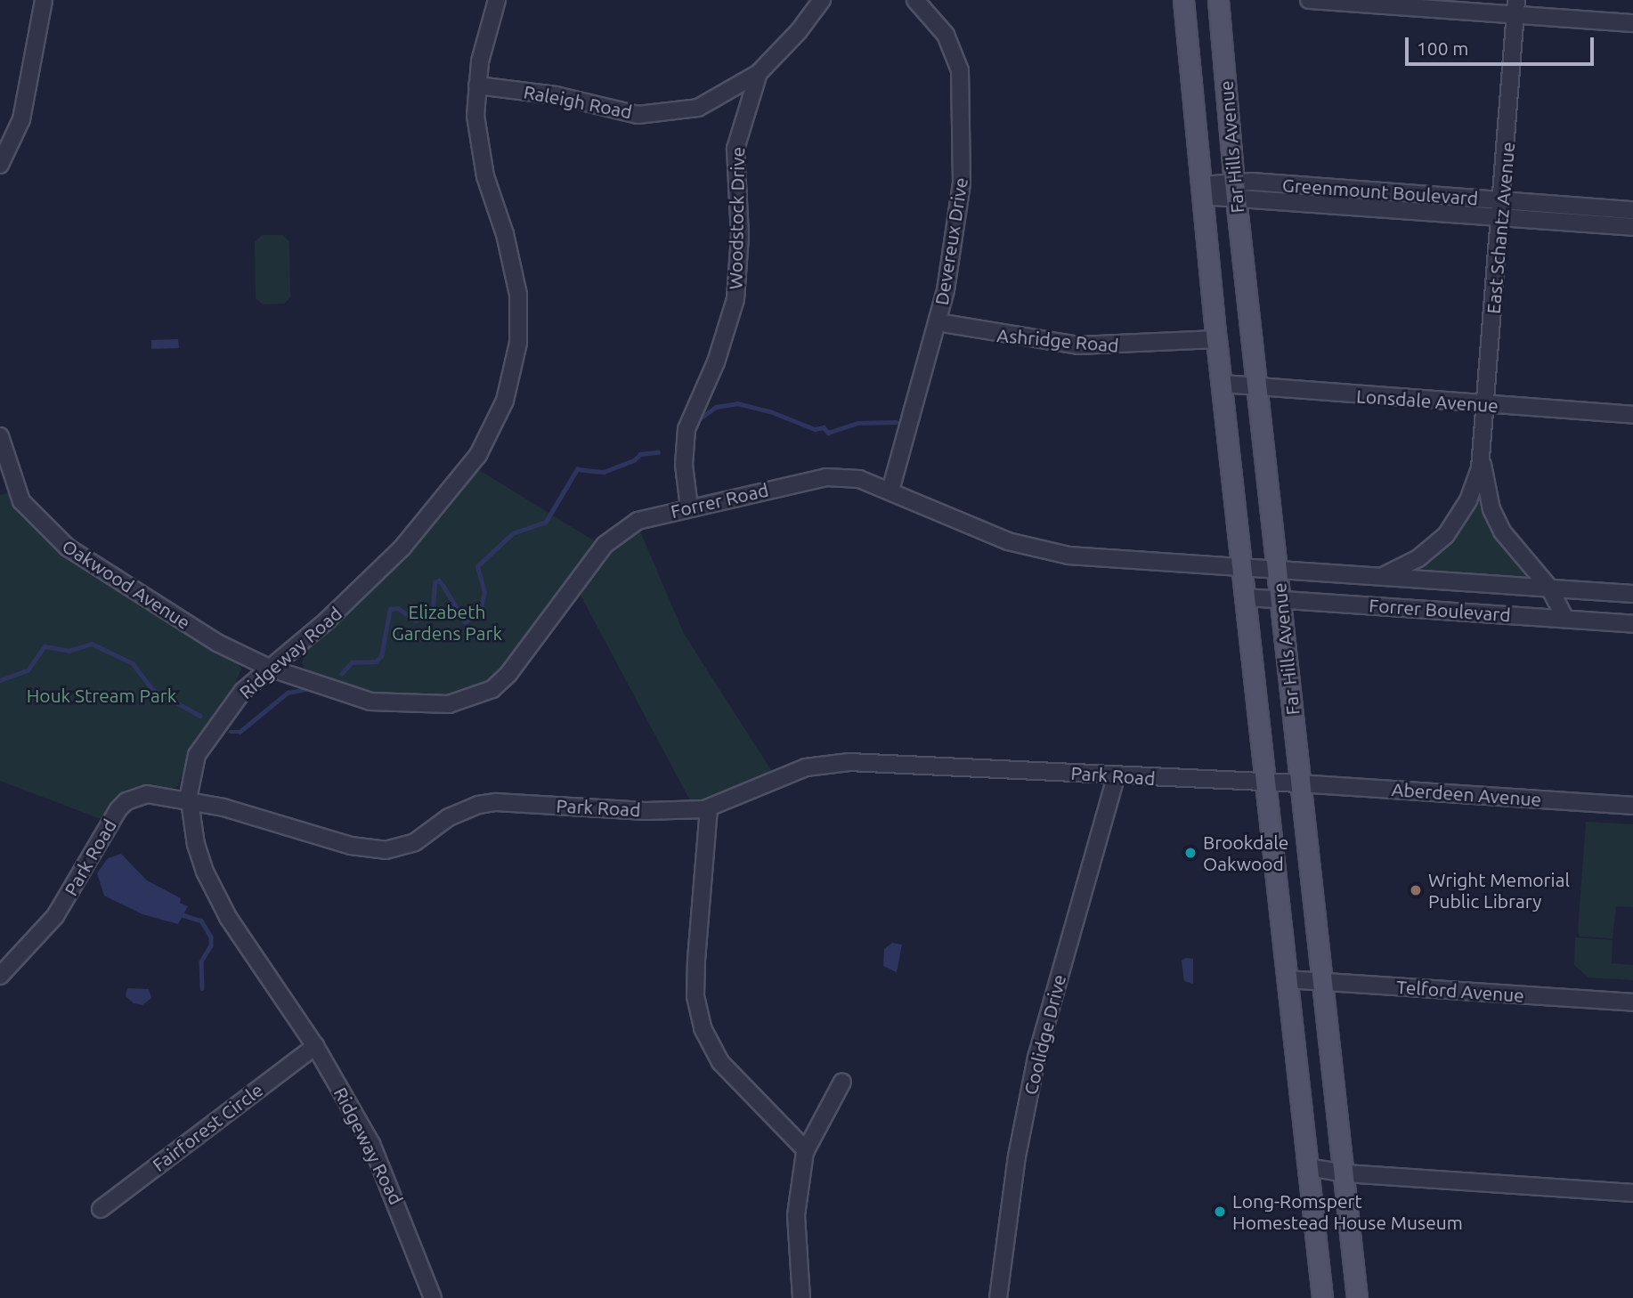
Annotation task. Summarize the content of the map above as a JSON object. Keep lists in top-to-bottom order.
{
  "streets": {
    "main road": ["Far Hills Avenue"],
    "street": [
      "Raleigh Road",
      "Greenmount Boulevard",
      "Woodstock Drive",
      "East Schantz Avenue",
      "Devereux Drive",
      "Ashridge Road",
      "Lonsdale Avenue",
      "Forrer Road",
      "Oakwood Avenue",
      "Forrer Boulevard",
      "Ridgeway Road",
      "Park Road",
      "Aberdeen Avenue",
      "Telford Avenue",
      "Coolidge Drive",
      "Fairforest Circle"
    ]
  },
  "crossings": [
    ["Raleigh Road", "Woodstock Drive"],
    ["Raleigh Road", "Ridgeway Road"],
    ["Far Hills Avenue", "Greenmount Boulevard"],
    ["Far Hills Avenue", "Ashridge Road"],
    ["Far Hills Avenue", "Lonsdale Avenue"],
    ["Far Hills Avenue", "Forrer Road"],
    ["Far Hills Avenue", "Forrer Boulevard"],
    ["Far Hills Avenue", "Park Road"],
    ["Far Hills Avenue", "Aberdeen Avenue"],
    ["Far Hills Avenue", "Telford Avenue"],
    ["Greenmount Boulevard", "East Schantz Avenue"],
    ["Woodstock Drive", "Forrer Road"],
    ["East Schantz Avenue", "Lonsdale Avenue"],
    ["East Schantz Avenue", "Forrer Boulevard"],
    ["Devereux Drive", "Ashridge Road"],
    ["Devereux Drive", "Forrer Road"],
    ["Forrer Road", "Oakwood Avenue"],
    ["Forrer Road", "Ridgeway Road"],
    ["Oakwood Avenue", "Ridgeway Road"],
    ["Ridgeway Road", "Park Road"],
    ["Ridgeway Road", "Fairforest Circle"],
    ["Park Road", "Aberdeen Avenue"],
    ["Park Road", "Coolidge Drive"]
  ],
  "parks": ["Elizabeth Gardens Park", "Houk Stream Park"],
  "places": ["Brookdale Oakwood", "Wright Memorial Public Library", "Long-Romspert Homestead House Museum"],
  "scale_bar": "100 m"
}
